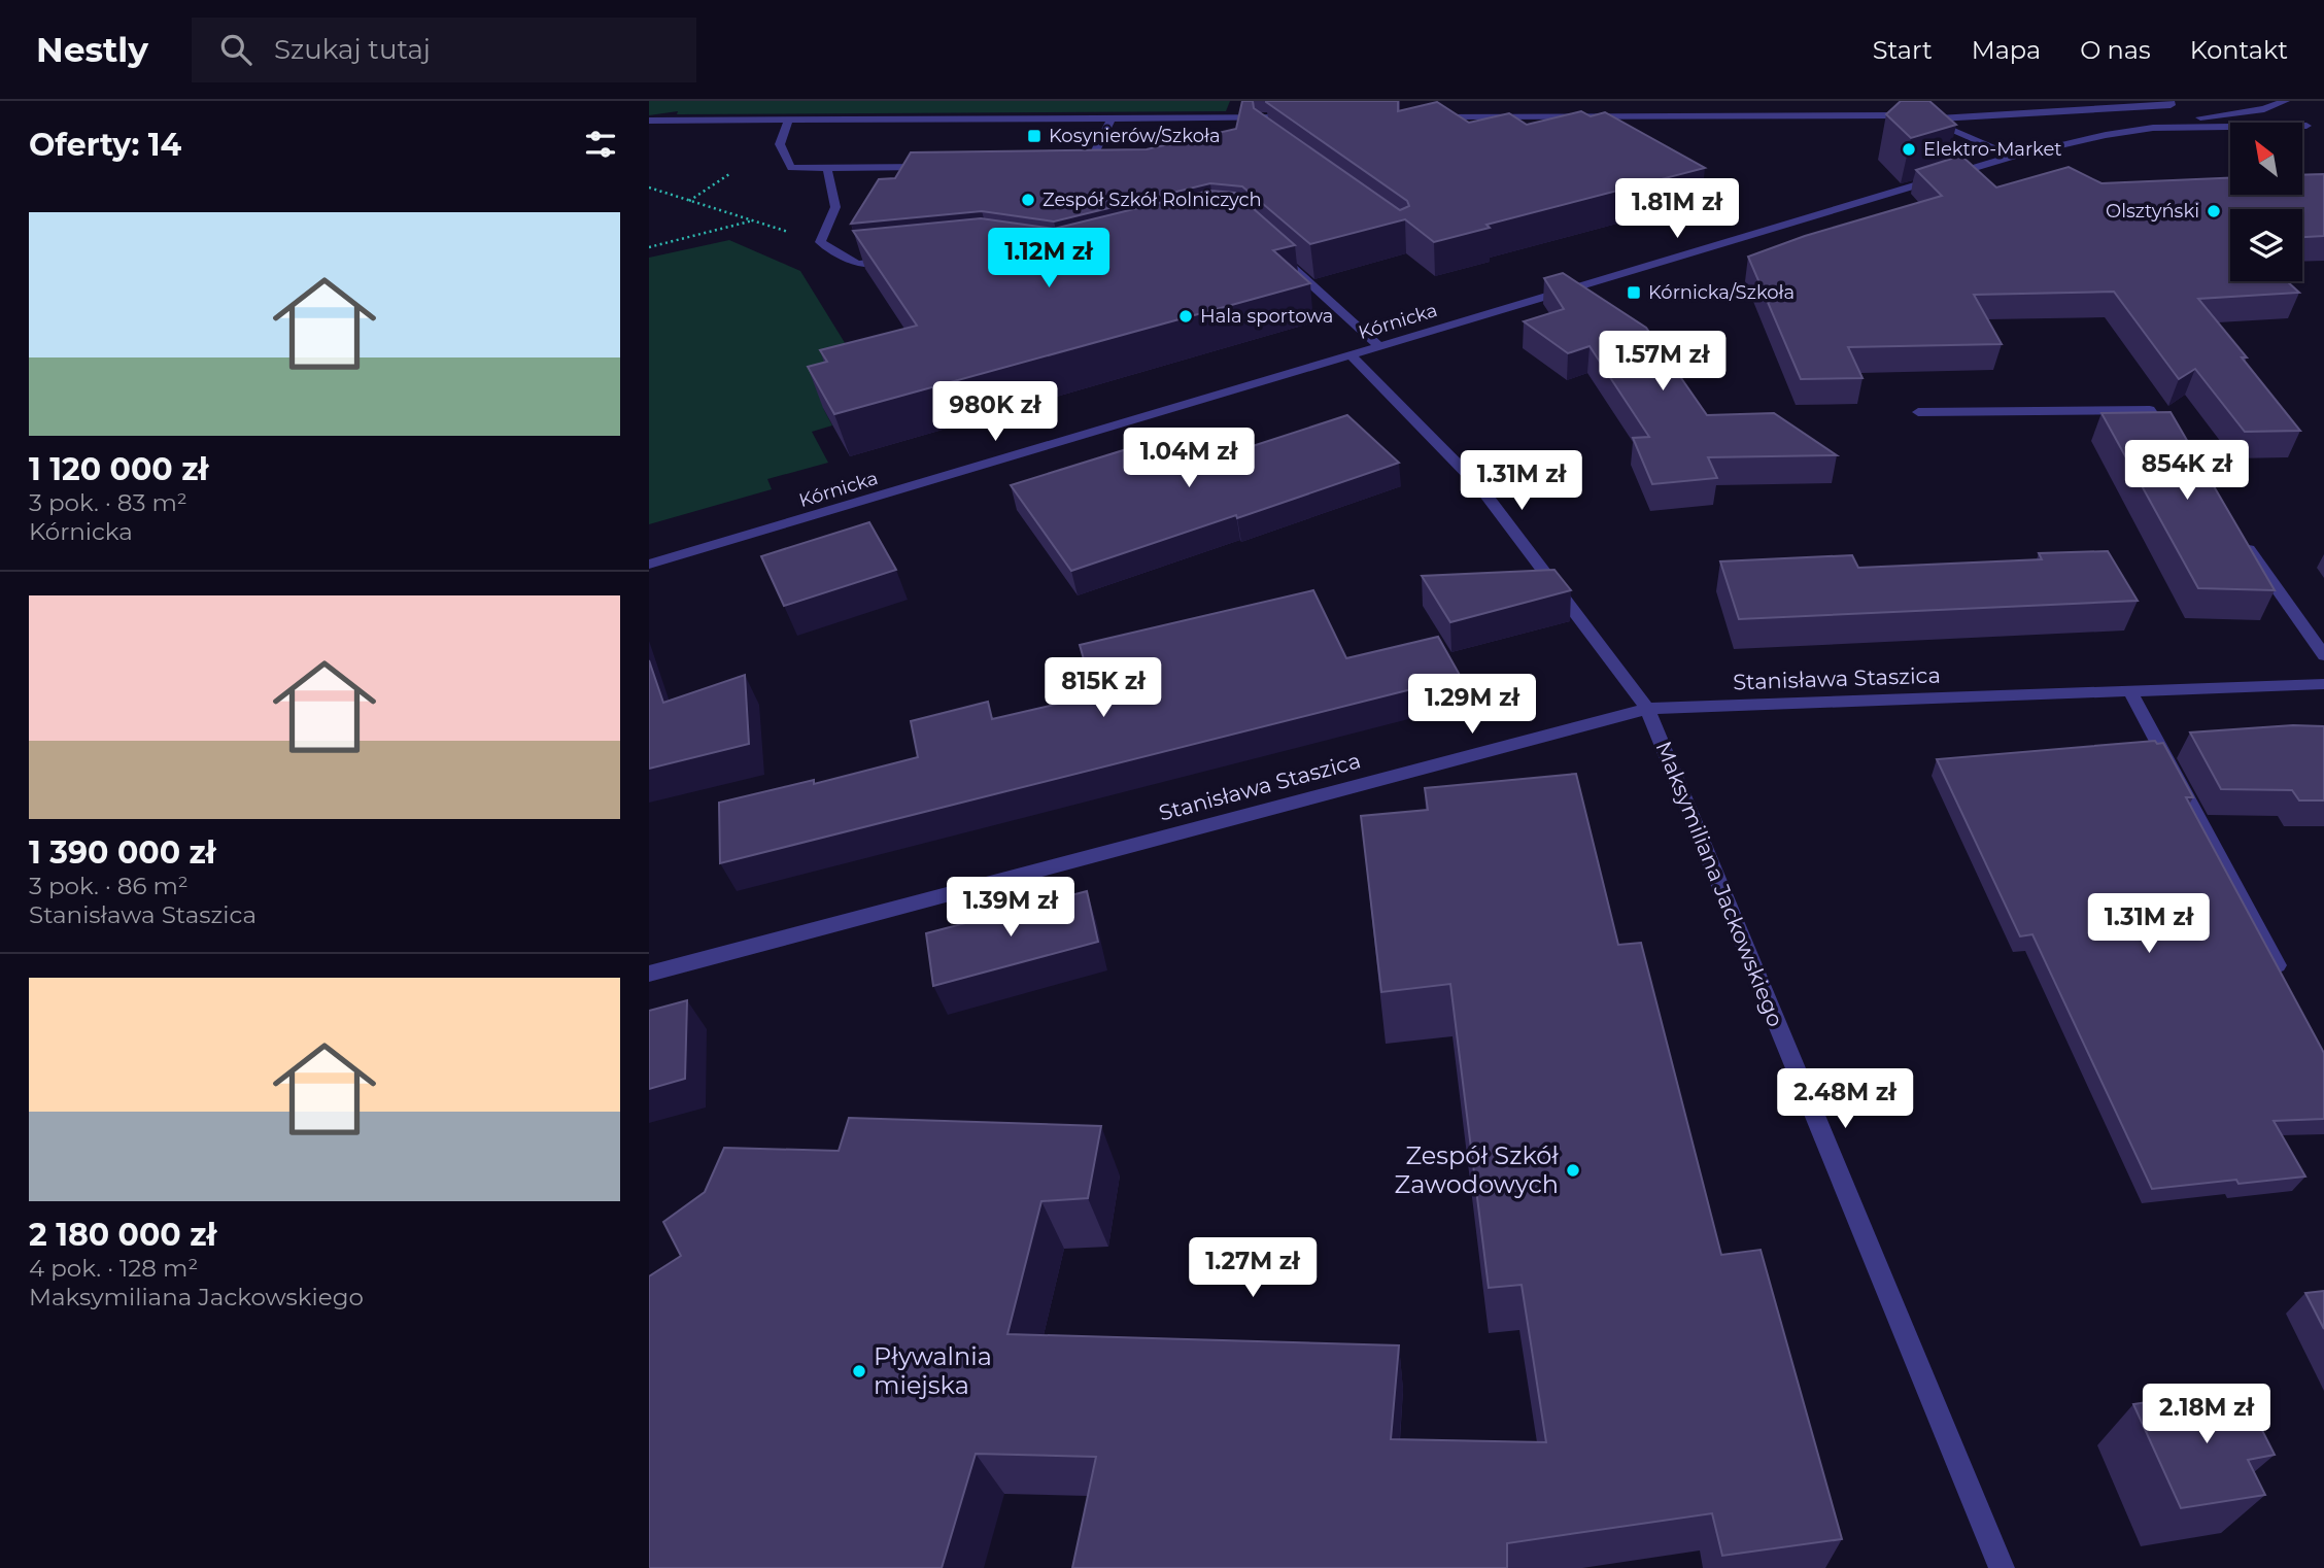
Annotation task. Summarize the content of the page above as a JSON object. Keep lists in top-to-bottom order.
{
  "streets": {
    "street": ["Kórnicka", "Stanisława Staszica", "Maksymiliana Jackowskiego"]
  },
  "crossings": [
    ["Kórnicka", "Maksymiliana Jackowskiego"],
    ["Stanisława Staszica", "Maksymiliana Jackowskiego"]
  ],
  "places": {
    "transit": ["Kosynierów/Szkoła", "Kórnicka/Szkoła"],
    "other": [
      "Elektro-Market",
      "Zespół Szkół Rolniczych",
      "Olsztyński",
      "Hala sportowa",
      "Zespół Szkół Zawodowych",
      "Pływalnia miejska"
    ]
  },
  "north": "top left",
  "page": {
    "header": "Nestly",
    "search": "Szukaj tutaj",
    "nav": [
      "Start",
      "Mapa",
      "O nas",
      "Kontakt"
    ],
    "heading": "Oferty: 14",
    "price": [
      "1.81M zł",
      "1.12M zł",
      "1.57M zł",
      "980K zł",
      "1.04M zł",
      "854K zł",
      "1.31M zł",
      "815K zł",
      "1.29M zł",
      "1.39M zł",
      "1.31M zł",
      "2.48M zł",
      "1.27M zł",
      "2.18M zł"
    ],
    "list": [
      {
        "name": "1 120 000 zł",
        "note": "3 pok. · 83 m² · Kórnicka"
      },
      {
        "name": "1 390 000 zł",
        "note": "3 pok. · 86 m² · Stanisława Staszica"
      },
      {
        "name": "2 180 000 zł",
        "note": "4 pok. · 128 m² · Maksymiliana Jackowskiego"
      }
    ]
  }
}
